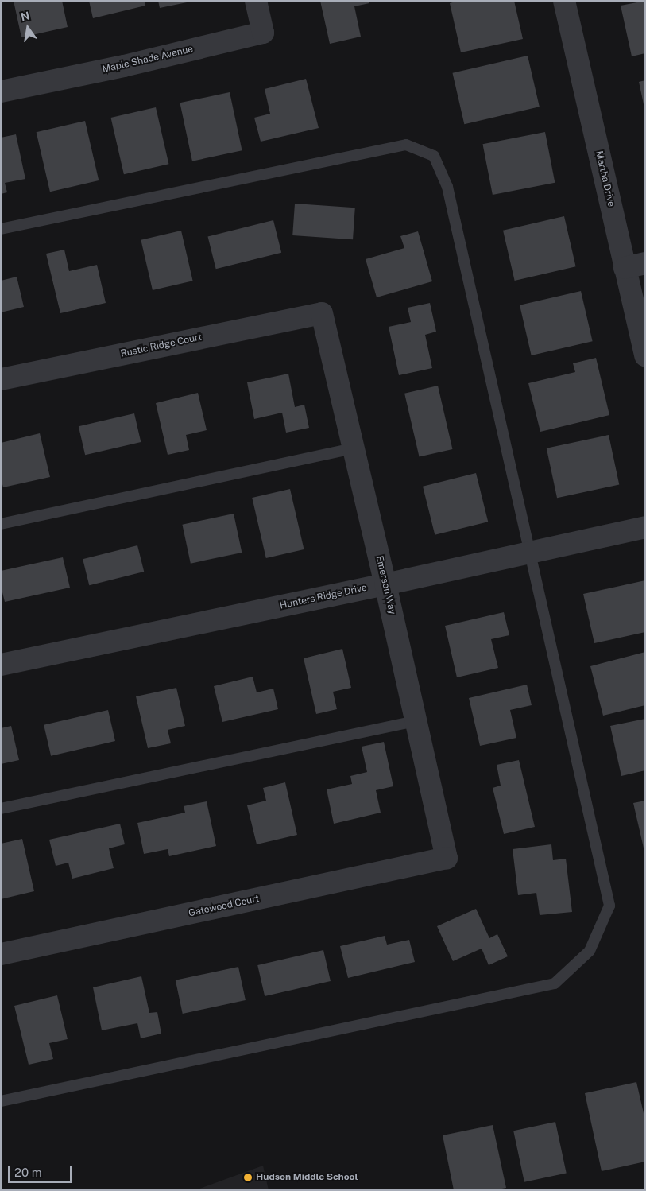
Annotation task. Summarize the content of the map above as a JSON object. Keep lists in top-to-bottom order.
{
  "streets": {
    "street": [
      "Maple Shade Avenue",
      "Martha Drive",
      "Rustic Ridge Court",
      "Emerson Way",
      "Hunters Ridge Drive",
      "Gatewood Court"
    ]
  },
  "crossings": [
    ["Rustic Ridge Court", "Emerson Way"],
    ["Emerson Way", "Hunters Ridge Drive"],
    ["Emerson Way", "Gatewood Court"]
  ],
  "places": ["Hudson Middle School"],
  "scale_bar": "20 m",
  "north": "top"
}
